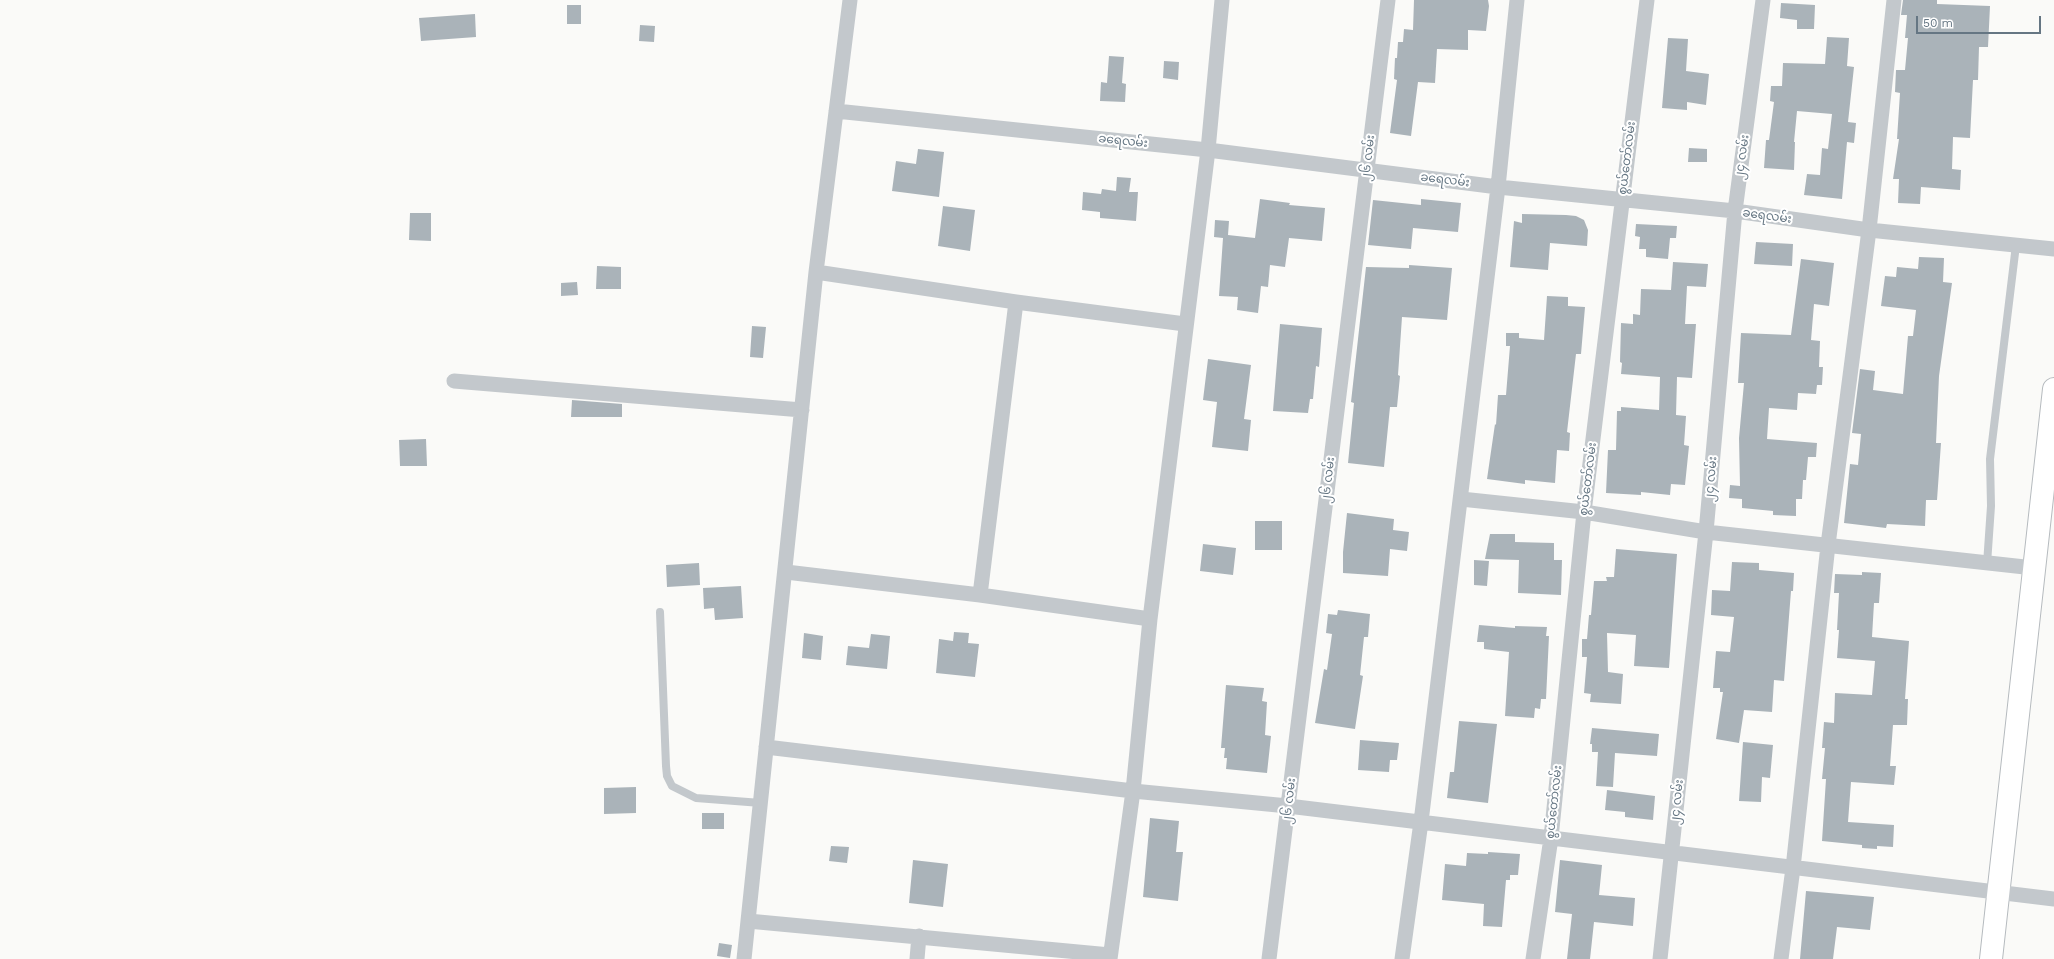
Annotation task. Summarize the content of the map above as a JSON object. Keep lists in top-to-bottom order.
{
  "streets": {
    "street": [
      "ခရေလမ်း",
      "၂၄ လမ်း",
      "၂၆ လမ်း",
      "စွယ်တော်လမ်း"
    ]
  },
  "crossings": [
    ["ခရေလမ်း", "၂၄ လမ်း"],
    ["ခရေလမ်း", "၂၆ လမ်း"],
    ["ခရေလမ်း", "စွယ်တော်လမ်း"]
  ],
  "scale_bar": "50 m"
}
